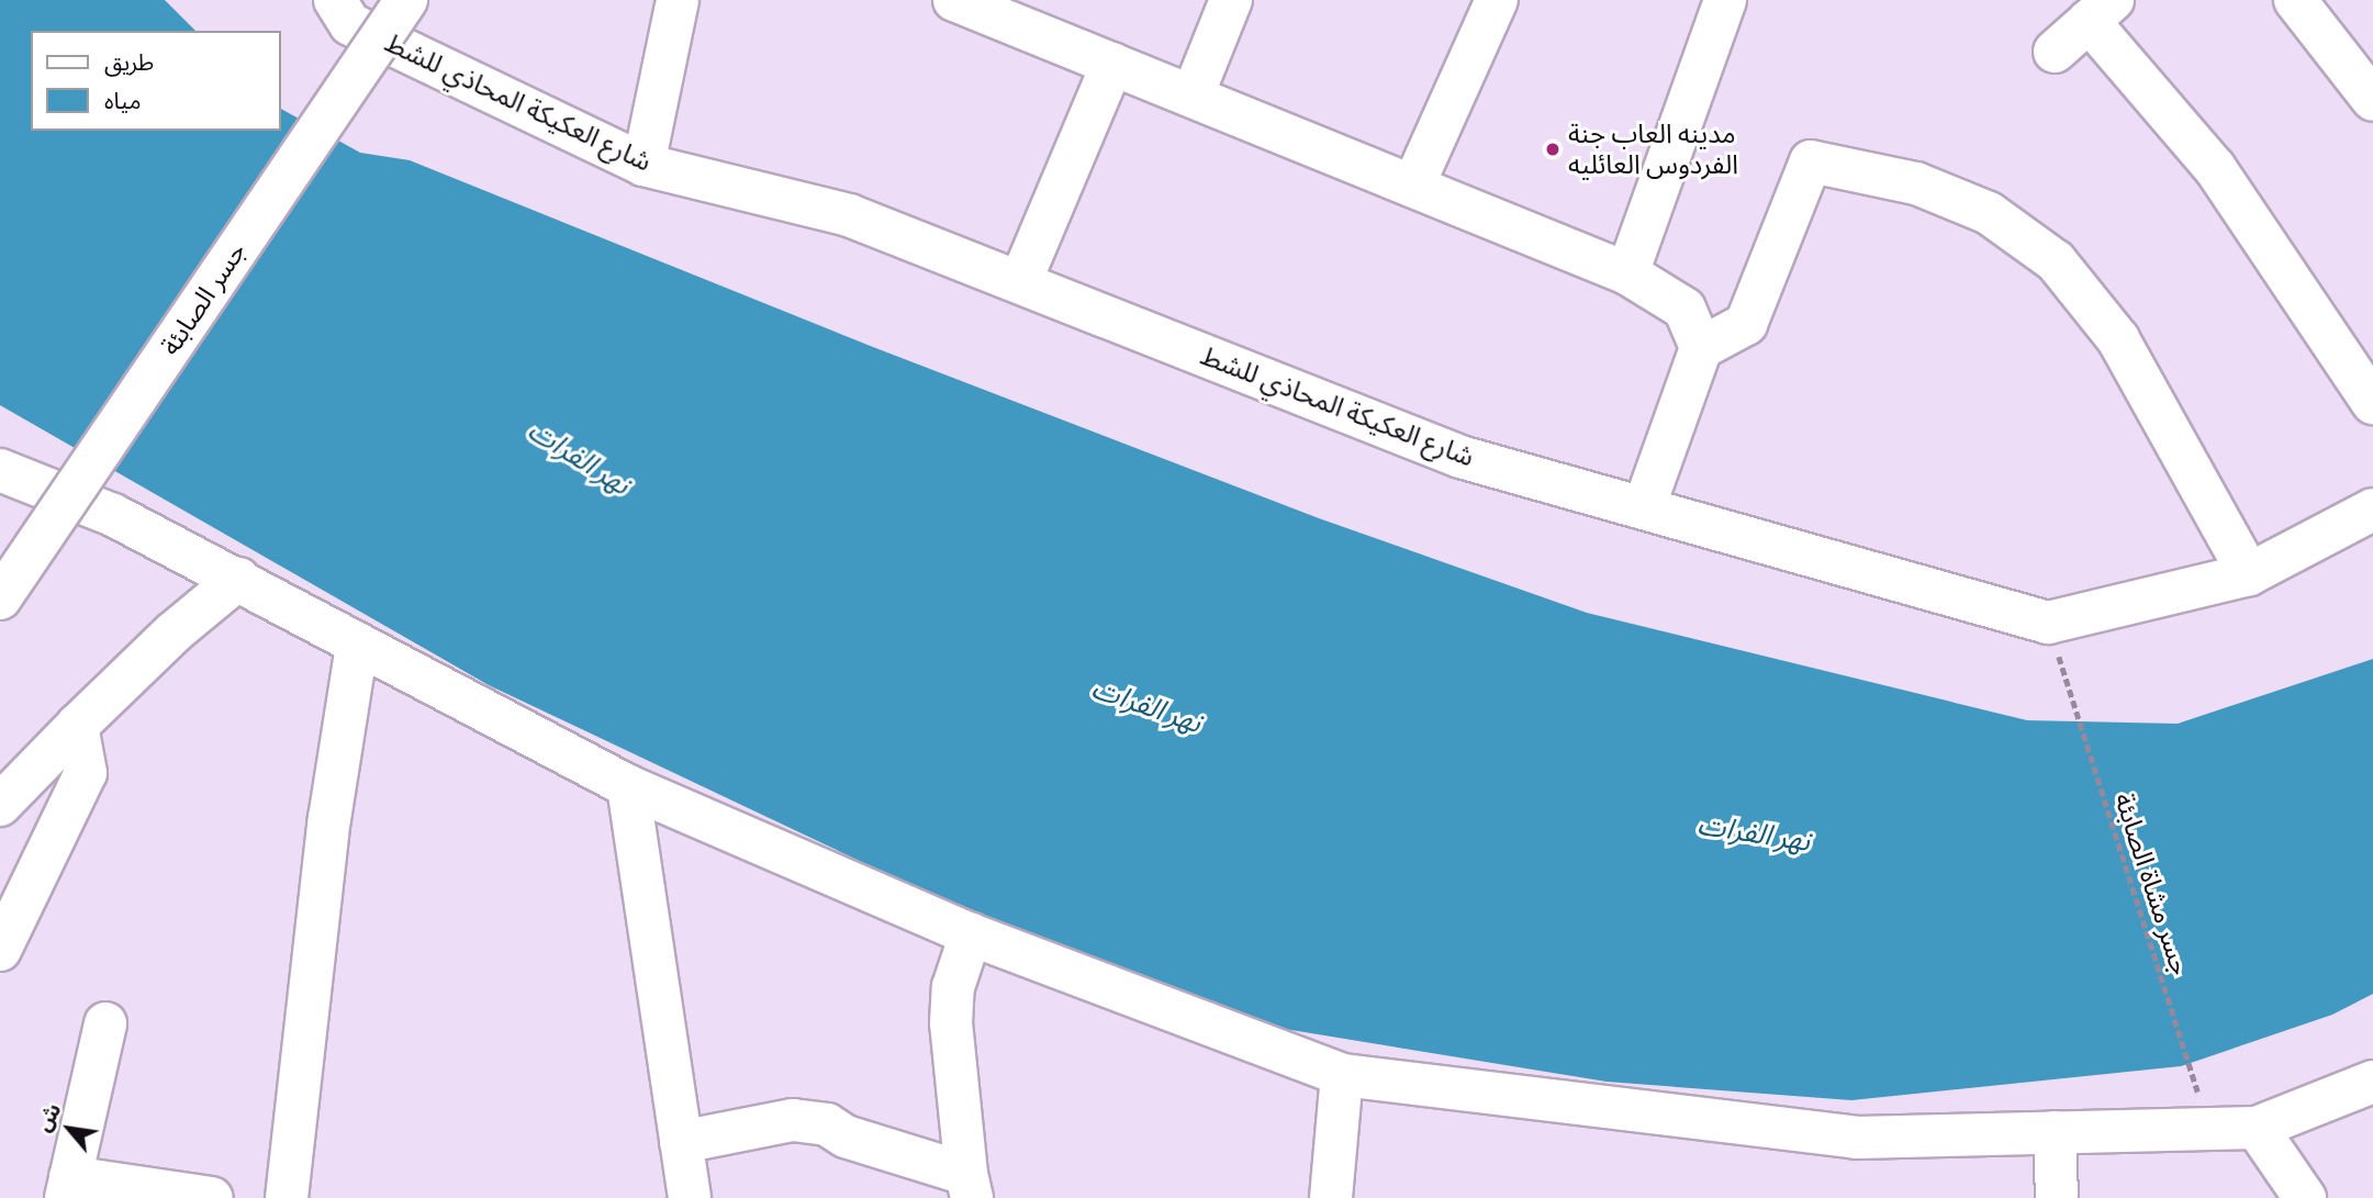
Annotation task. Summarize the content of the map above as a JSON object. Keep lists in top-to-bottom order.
{
  "streets": {
    "street": ["شارع العكيكة المحاذي للشط", "جسر الصابئة"],
    "path": ["جسر مشاة الصابئة"]
  },
  "water": ["نهر الفرات"],
  "places": ["مدينه العاب جنة الفردوس العائليه"],
  "legend": ["طريق", "مياه"],
  "north": "top left"
}
